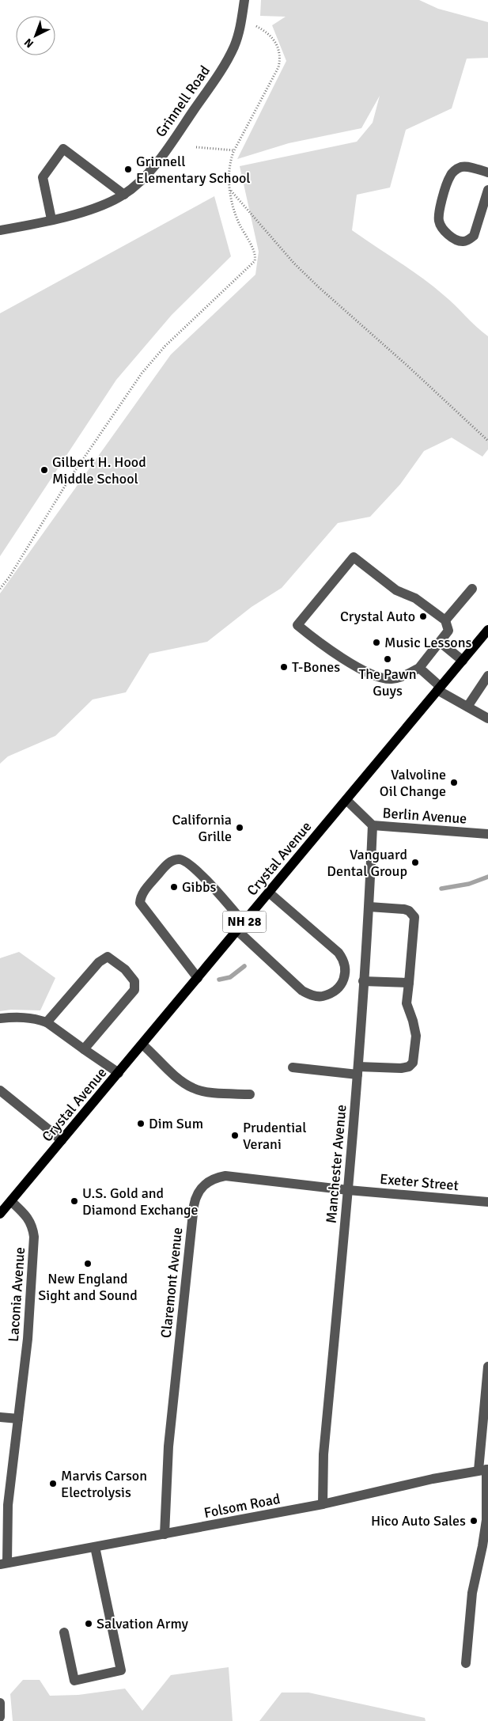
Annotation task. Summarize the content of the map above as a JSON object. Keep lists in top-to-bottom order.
{
  "streets": {
    "main road": ["Crystal Avenue", "NH 28"],
    "street": [
      "Grinnell Road",
      "Berlin Avenue",
      "Manchester Avenue",
      "Exeter Street",
      "Claremont Avenue",
      "Laconia Avenue",
      "Folsom Road"
    ]
  },
  "crossings": [
    ["Berlin Avenue", "Crystal Avenue"],
    ["Berlin Avenue", "Manchester Avenue"],
    ["Crystal Avenue", "Laconia Avenue"],
    ["Manchester Avenue", "Exeter Street"],
    ["Manchester Avenue", "Claremont Avenue"],
    ["Manchester Avenue", "Folsom Road"],
    ["Exeter Street", "Claremont Avenue"],
    ["Claremont Avenue", "Folsom Road"],
    ["Laconia Avenue", "Folsom Road"]
  ],
  "places": [
    "Grinnell Elementary School",
    "Gilbert H. Hood Middle School",
    "Crystal Auto",
    "Music Lessons",
    "The Pawn Guys",
    "T-Bones",
    "Valvoline Oil Change",
    "California Grille",
    "Vanguard Dental Group",
    "Gibbs",
    "Dim Sum",
    "Prudential Verani",
    "U.S. Gold and Diamond Exchange",
    "New England Sight and Sound",
    "Marvis Carson Electrolysis",
    "Hico Auto Sales",
    "Salvation Army"
  ],
  "north": "bottom left"
}
